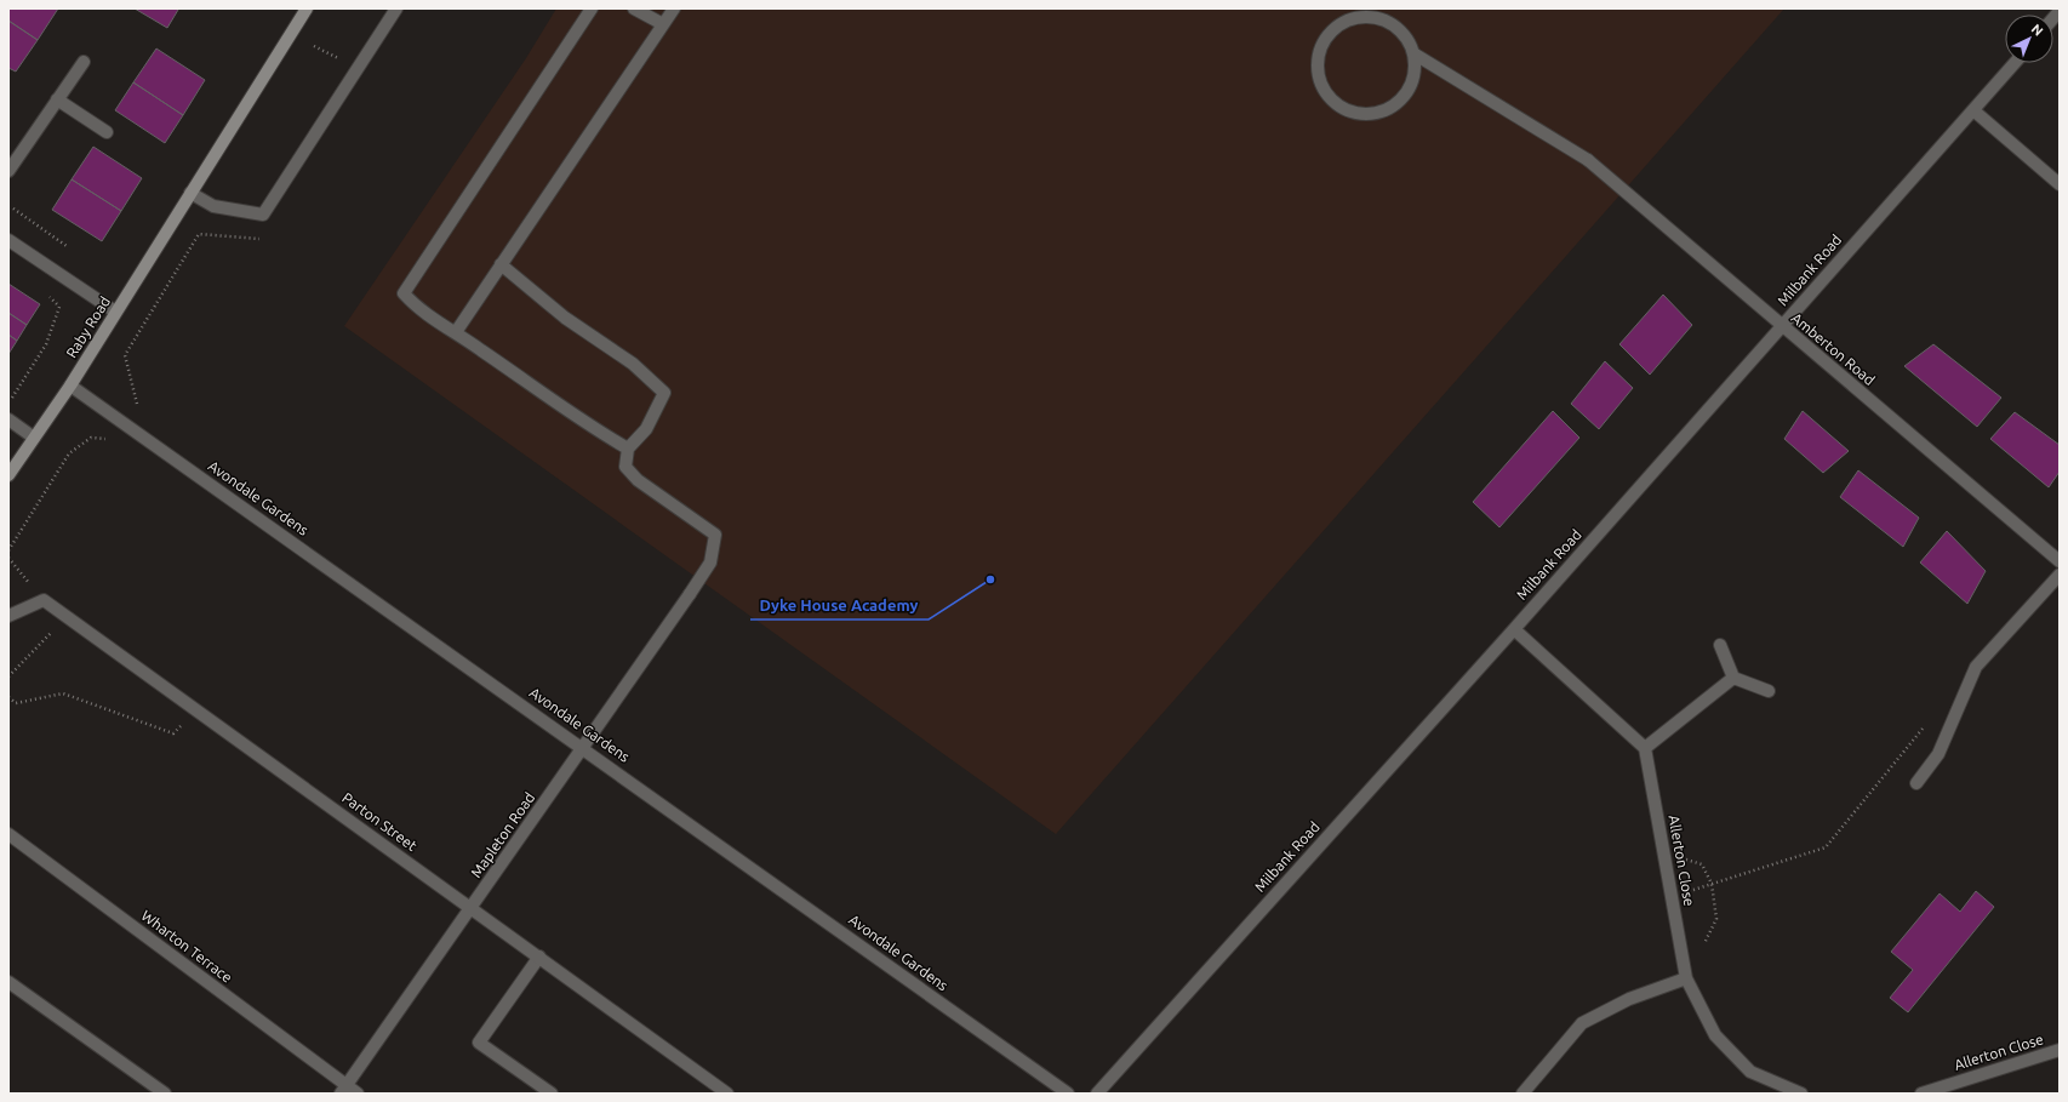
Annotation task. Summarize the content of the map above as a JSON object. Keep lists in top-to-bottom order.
{
  "streets": {
    "street": [
      "Milbank Road",
      "Raby Road",
      "Amberton Road",
      "Avondale Gardens",
      "Parton Street",
      "Mapleton Road",
      "Allerton Close",
      "Wharton Terrace"
    ]
  },
  "crossings": [
    ["Milbank Road", "Amberton Road"],
    ["Raby Road", "Avondale Gardens"],
    ["Avondale Gardens", "Mapleton Road"],
    ["Parton Street", "Mapleton Road"],
    ["Mapleton Road", "Wharton Terrace"]
  ],
  "places": ["Dyke House Academy"],
  "north": "top right"
}
